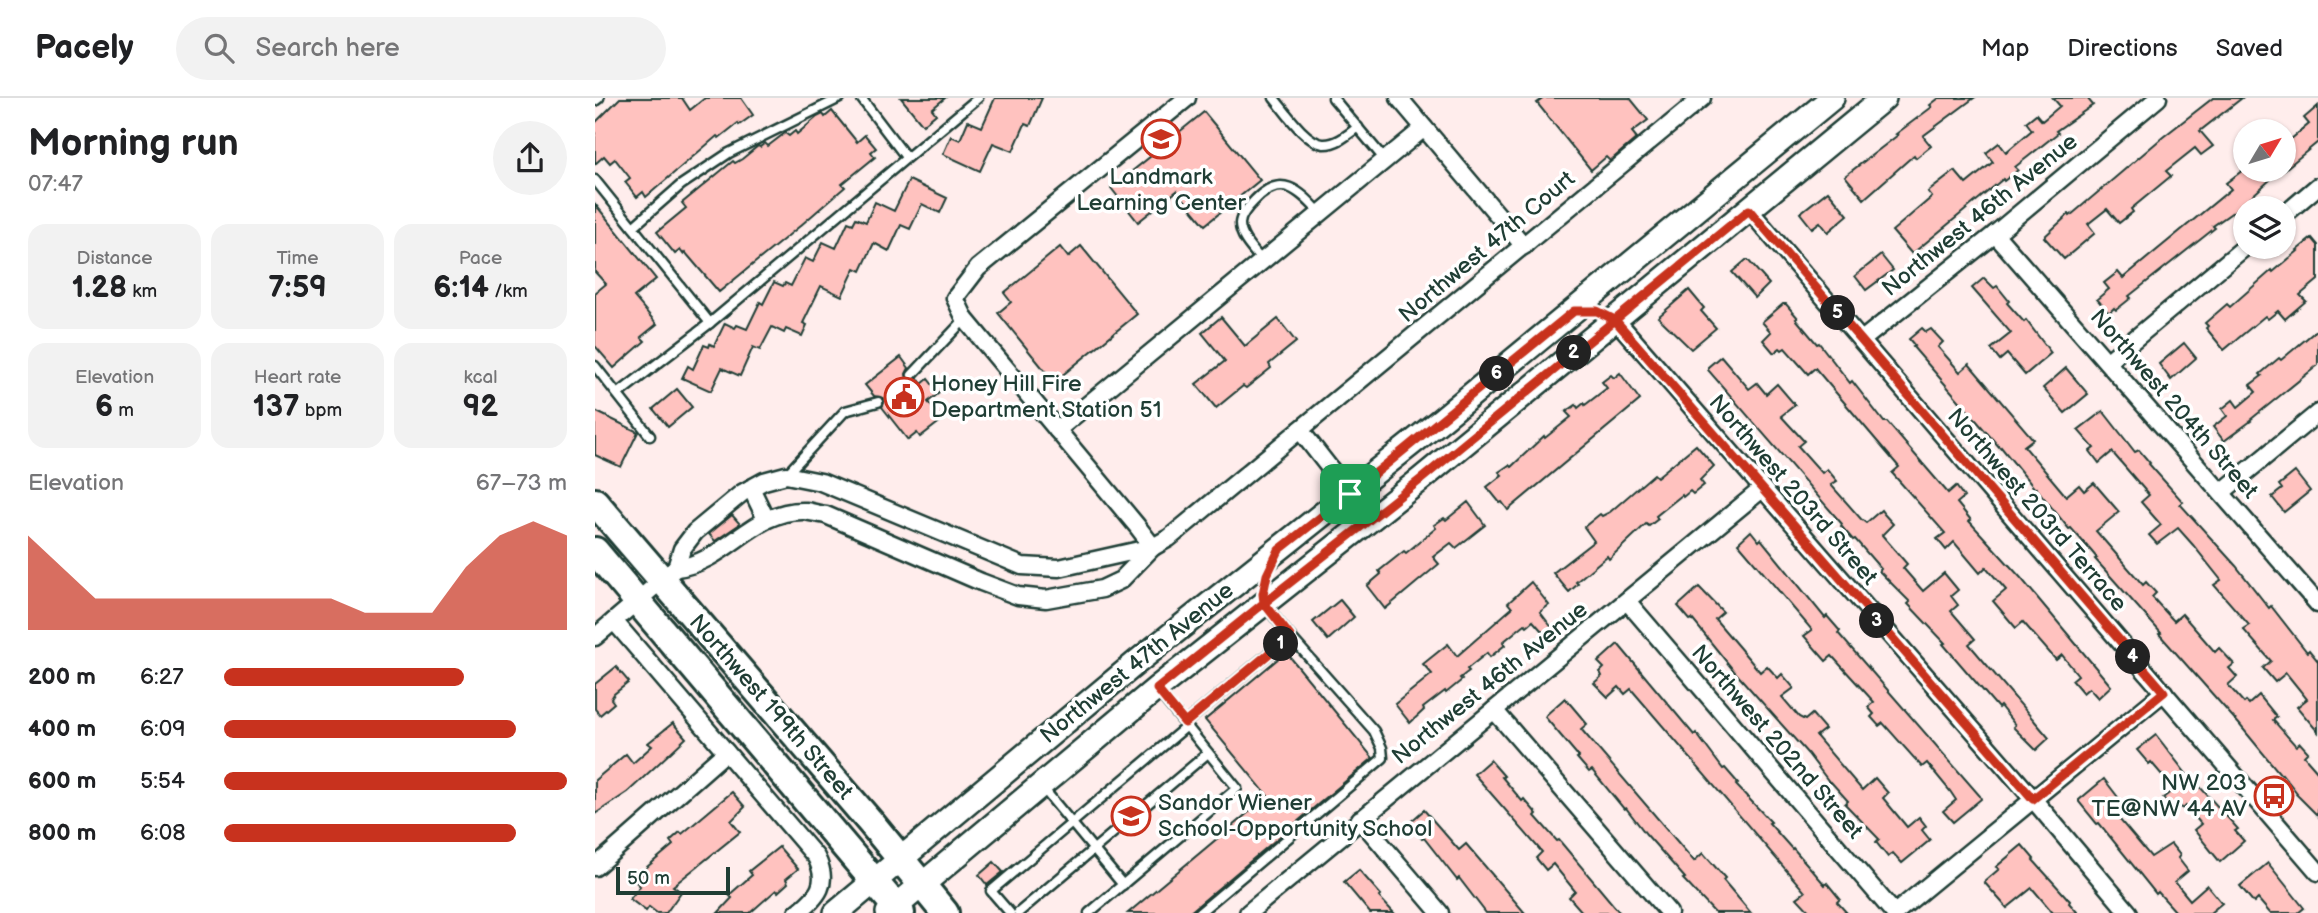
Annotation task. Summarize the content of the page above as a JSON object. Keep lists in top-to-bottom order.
{
  "streets": {
    "main road": ["Northwest 47th Avenue", "Northwest 199th Street"],
    "street": [
      "Northwest 46th Avenue",
      "Northwest 47th Court",
      "Northwest 204th Street",
      "Northwest 203rd Street",
      "Northwest 203rd Terrace",
      "Northwest 202nd Street"
    ]
  },
  "crossings": [
    ["Northwest 46th Avenue", "Northwest 204th Street"],
    ["Northwest 46th Avenue", "Northwest 203rd Street"],
    ["Northwest 46th Avenue", "Northwest 203rd Terrace"],
    ["Northwest 46th Avenue", "Northwest 202nd Street"],
    ["Northwest 203rd Street", "Northwest 47th Avenue"],
    ["Northwest 203rd Terrace", "Northwest 47th Avenue"],
    ["Northwest 47th Avenue", "Northwest 199th Street"]
  ],
  "places": {
    "school or university": ["Landmark Learning Center", "Sandor Wiener School-Opportunity School"],
    "public building": ["Honey Hill Fire Department Station 51"],
    "bus stop": ["NW 203 TE@NW 44 AV"]
  },
  "scale_bar": "50 m",
  "north": "top right",
  "page": {
    "header": "Pacely",
    "search": "Search here",
    "nav": ["Map", "Directions", "Saved"],
    "heading": ["Morning run", "07:47"],
    "stats": [
      ["Distance", "1.28 km"],
      ["Time", "7:59"],
      ["Pace", "6:14 /km"],
      ["Elevation", "6 m"],
      ["Heart rate", "137 bpm"],
      ["kcal", "92"]
    ],
    "pins": [
      "5",
      "2",
      "6",
      "3",
      "1",
      "4"
    ],
    "chart": ["Elevation", "67–73 m"],
    "list": [
      {
        "name": "200 m",
        "note": "6:27"
      },
      {
        "name": "400 m",
        "note": "6:09"
      },
      {
        "name": "600 m",
        "note": "5:54"
      },
      {
        "name": "800 m",
        "note": "6:08"
      }
    ],
    "scale": "50 m"
  }
}
